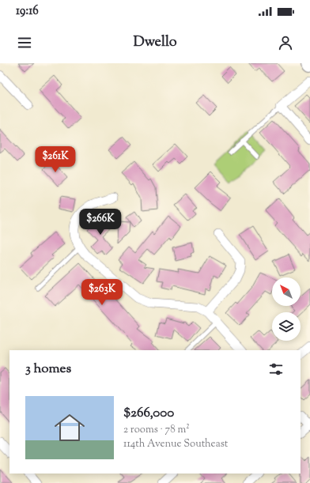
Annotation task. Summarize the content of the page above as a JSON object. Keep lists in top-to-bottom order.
{
  "north": "top left",
  "page": {
    "status": "19:16",
    "header": "Dwello",
    "price": ["$261K", "$266K", "$263K"],
    "heading": "3 homes",
    "list": [
      {
        "name": "$266,000",
        "note": "2 rooms · 78 m² · 114th Avenue Southeast"
      }
    ]
  }
}
